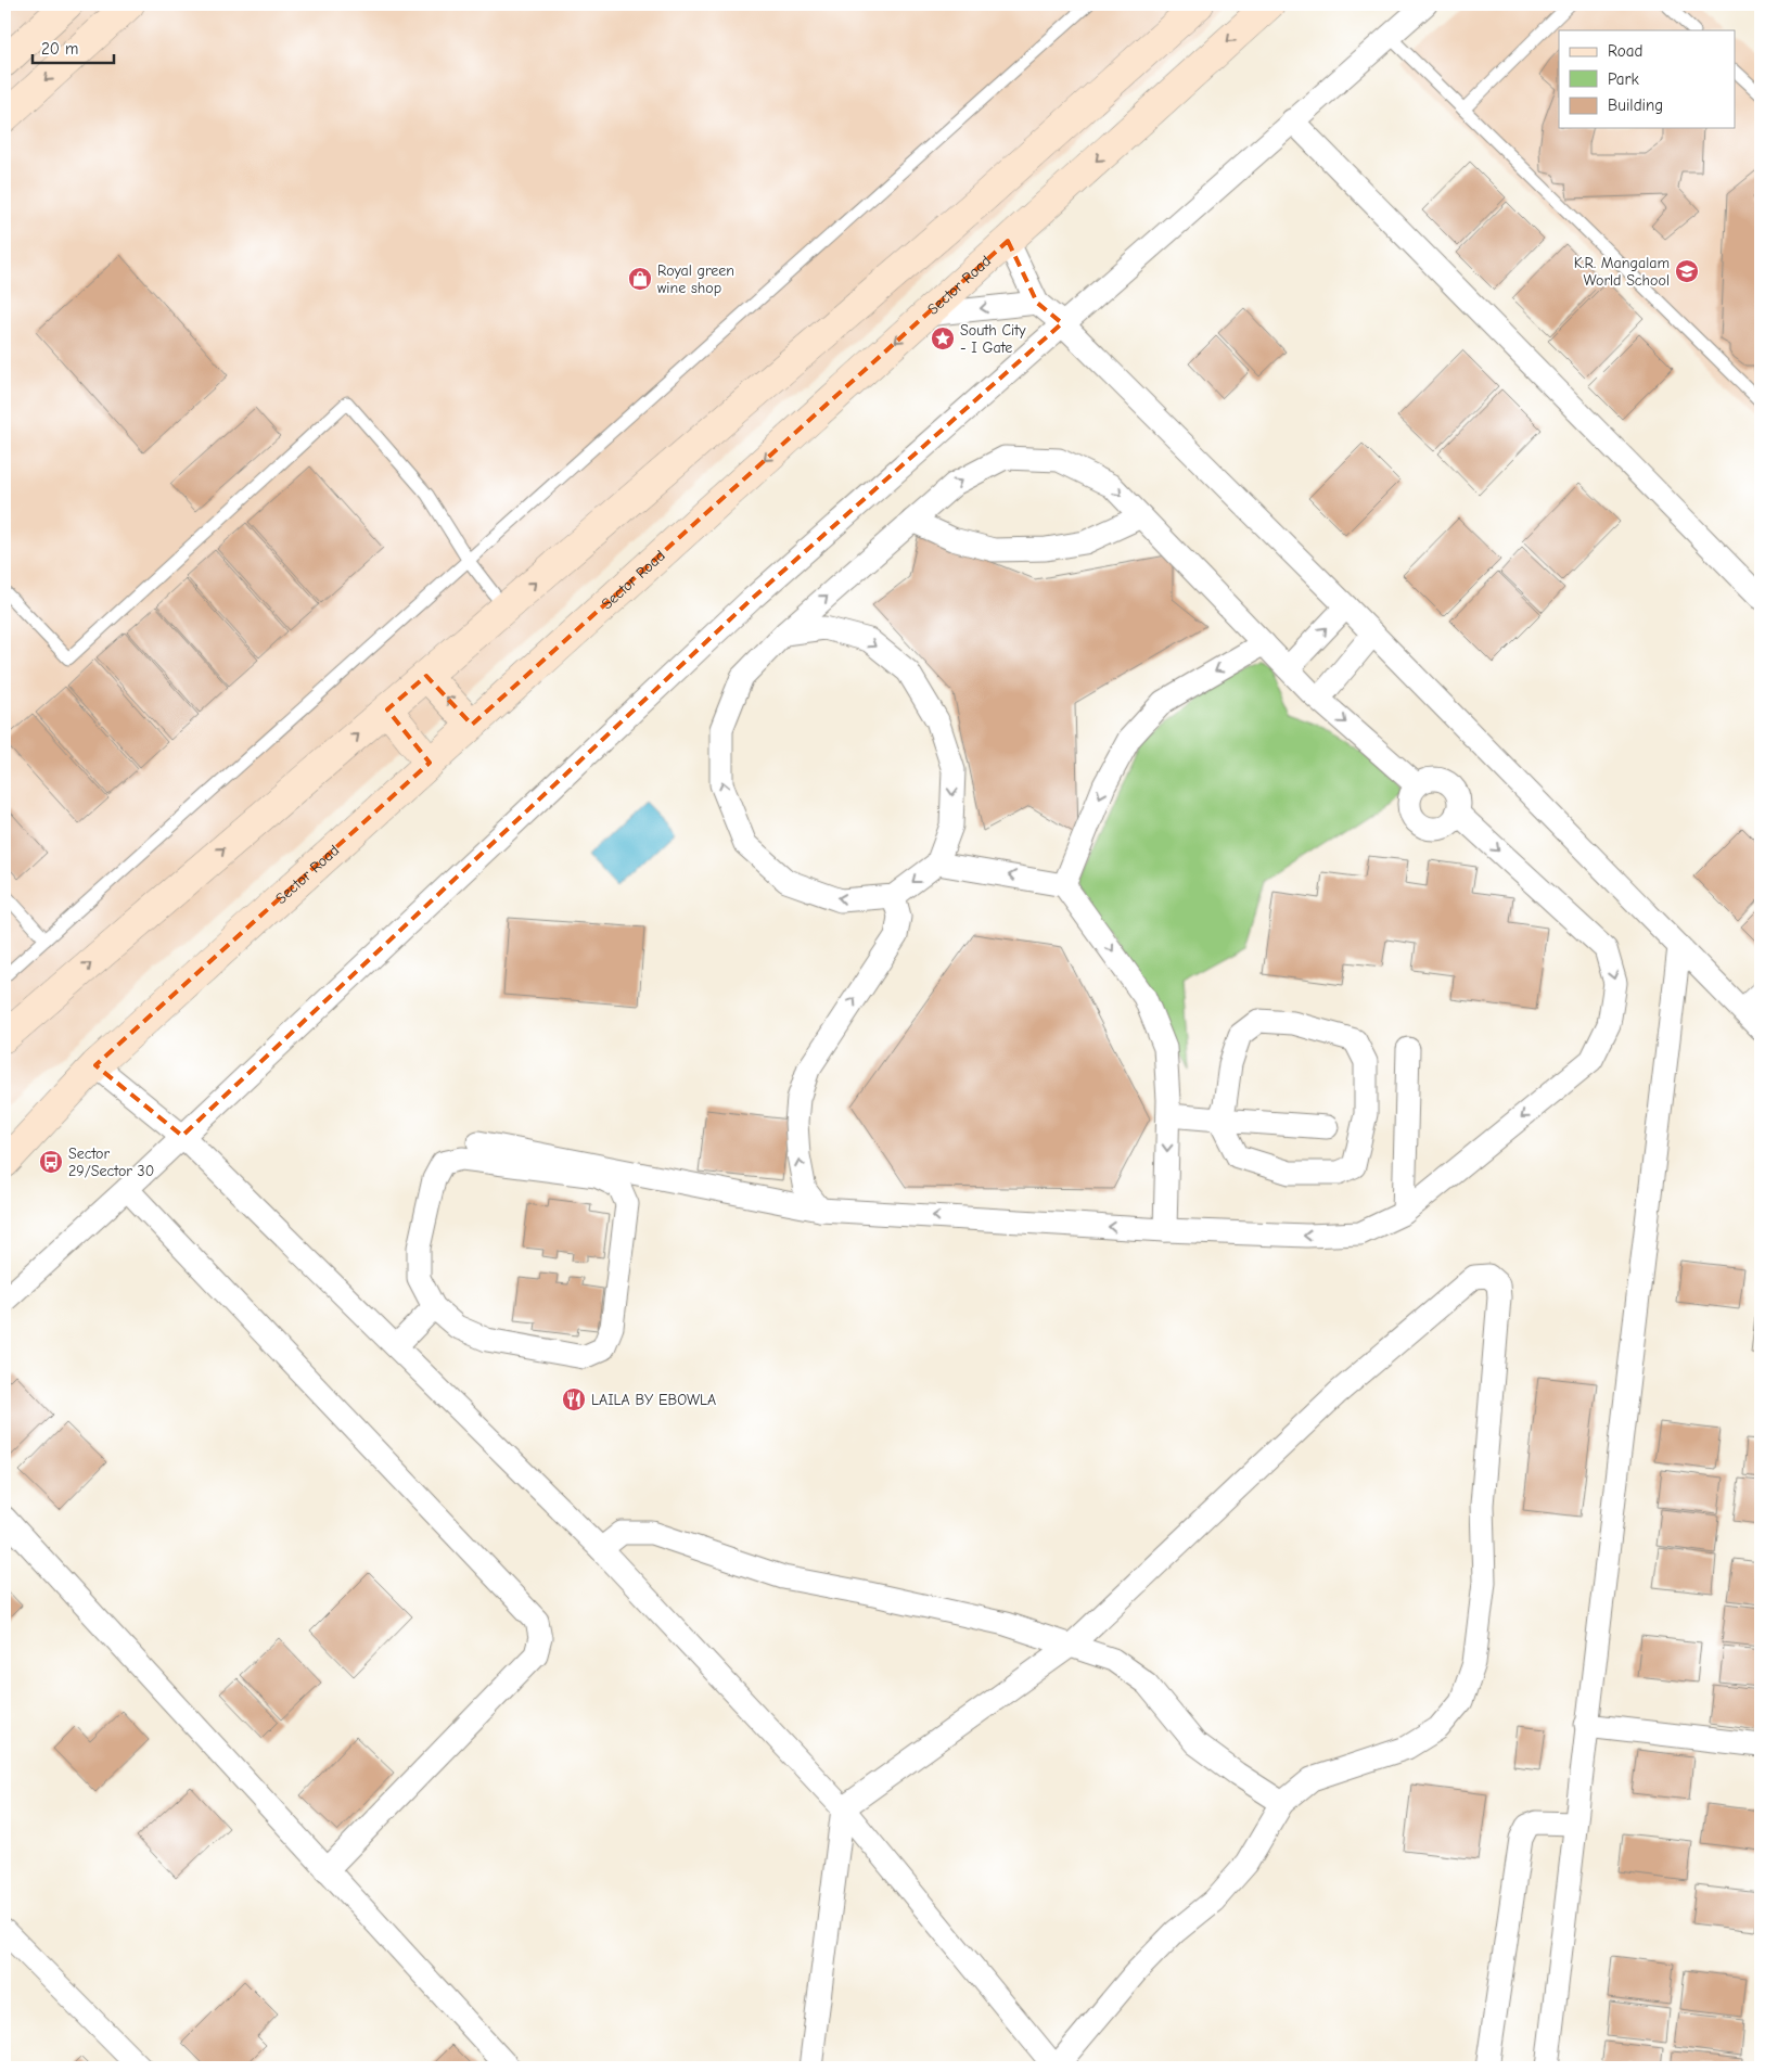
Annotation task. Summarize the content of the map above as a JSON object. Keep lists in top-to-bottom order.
{
  "streets": {
    "main road": ["Sector Road"]
  },
  "places": {
    "school or university": ["K.R. Mangalam World School"],
    "shop": ["Royal green wine shop"],
    "place": ["South City - I Gate"],
    "bus stop": ["Sector 29/Sector 30"],
    "restaurant": ["LAILA BY EBOWLA"]
  },
  "legend": ["Road", "Park", "Building"],
  "scale_bar": "20 m"
}
